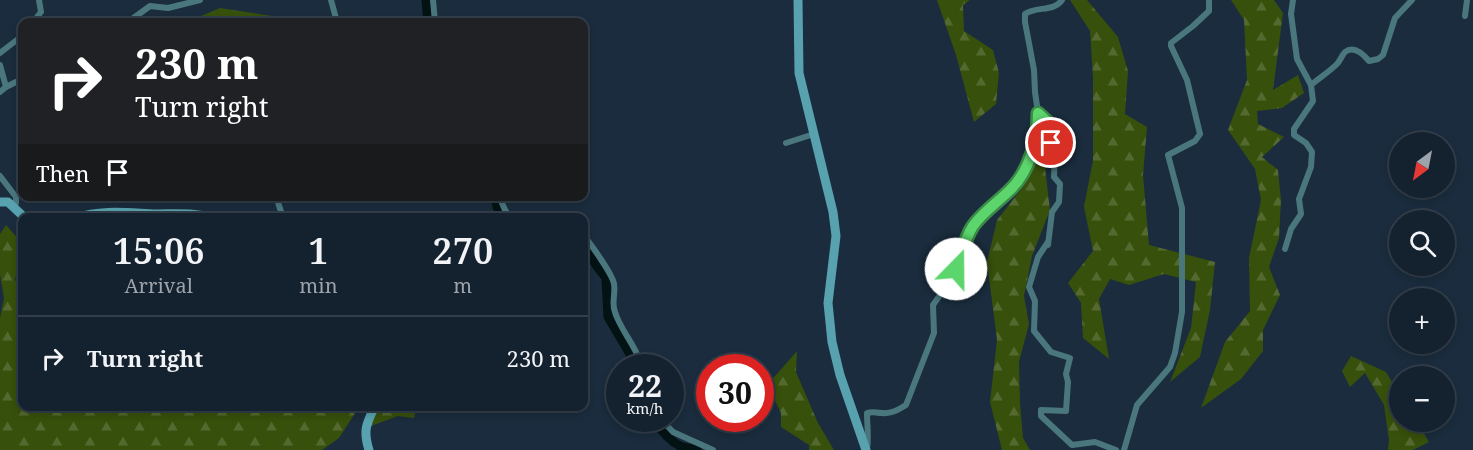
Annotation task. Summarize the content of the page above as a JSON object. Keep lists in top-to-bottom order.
{
  "north": "bottom left",
  "page": {
    "turn": ["230 m", "Turn right"],
    "map_buttons": ["+", "−"],
    "then": "Then",
    "eta": [
      "15:06",
      "Arrival",
      "1",
      "min",
      "270",
      "m"
    ],
    "list": [
      {
        "name": "Turn right",
        "value": "230 m"
      }
    ],
    "speed": "22 km/h",
    "limit": "30"
  }
}
